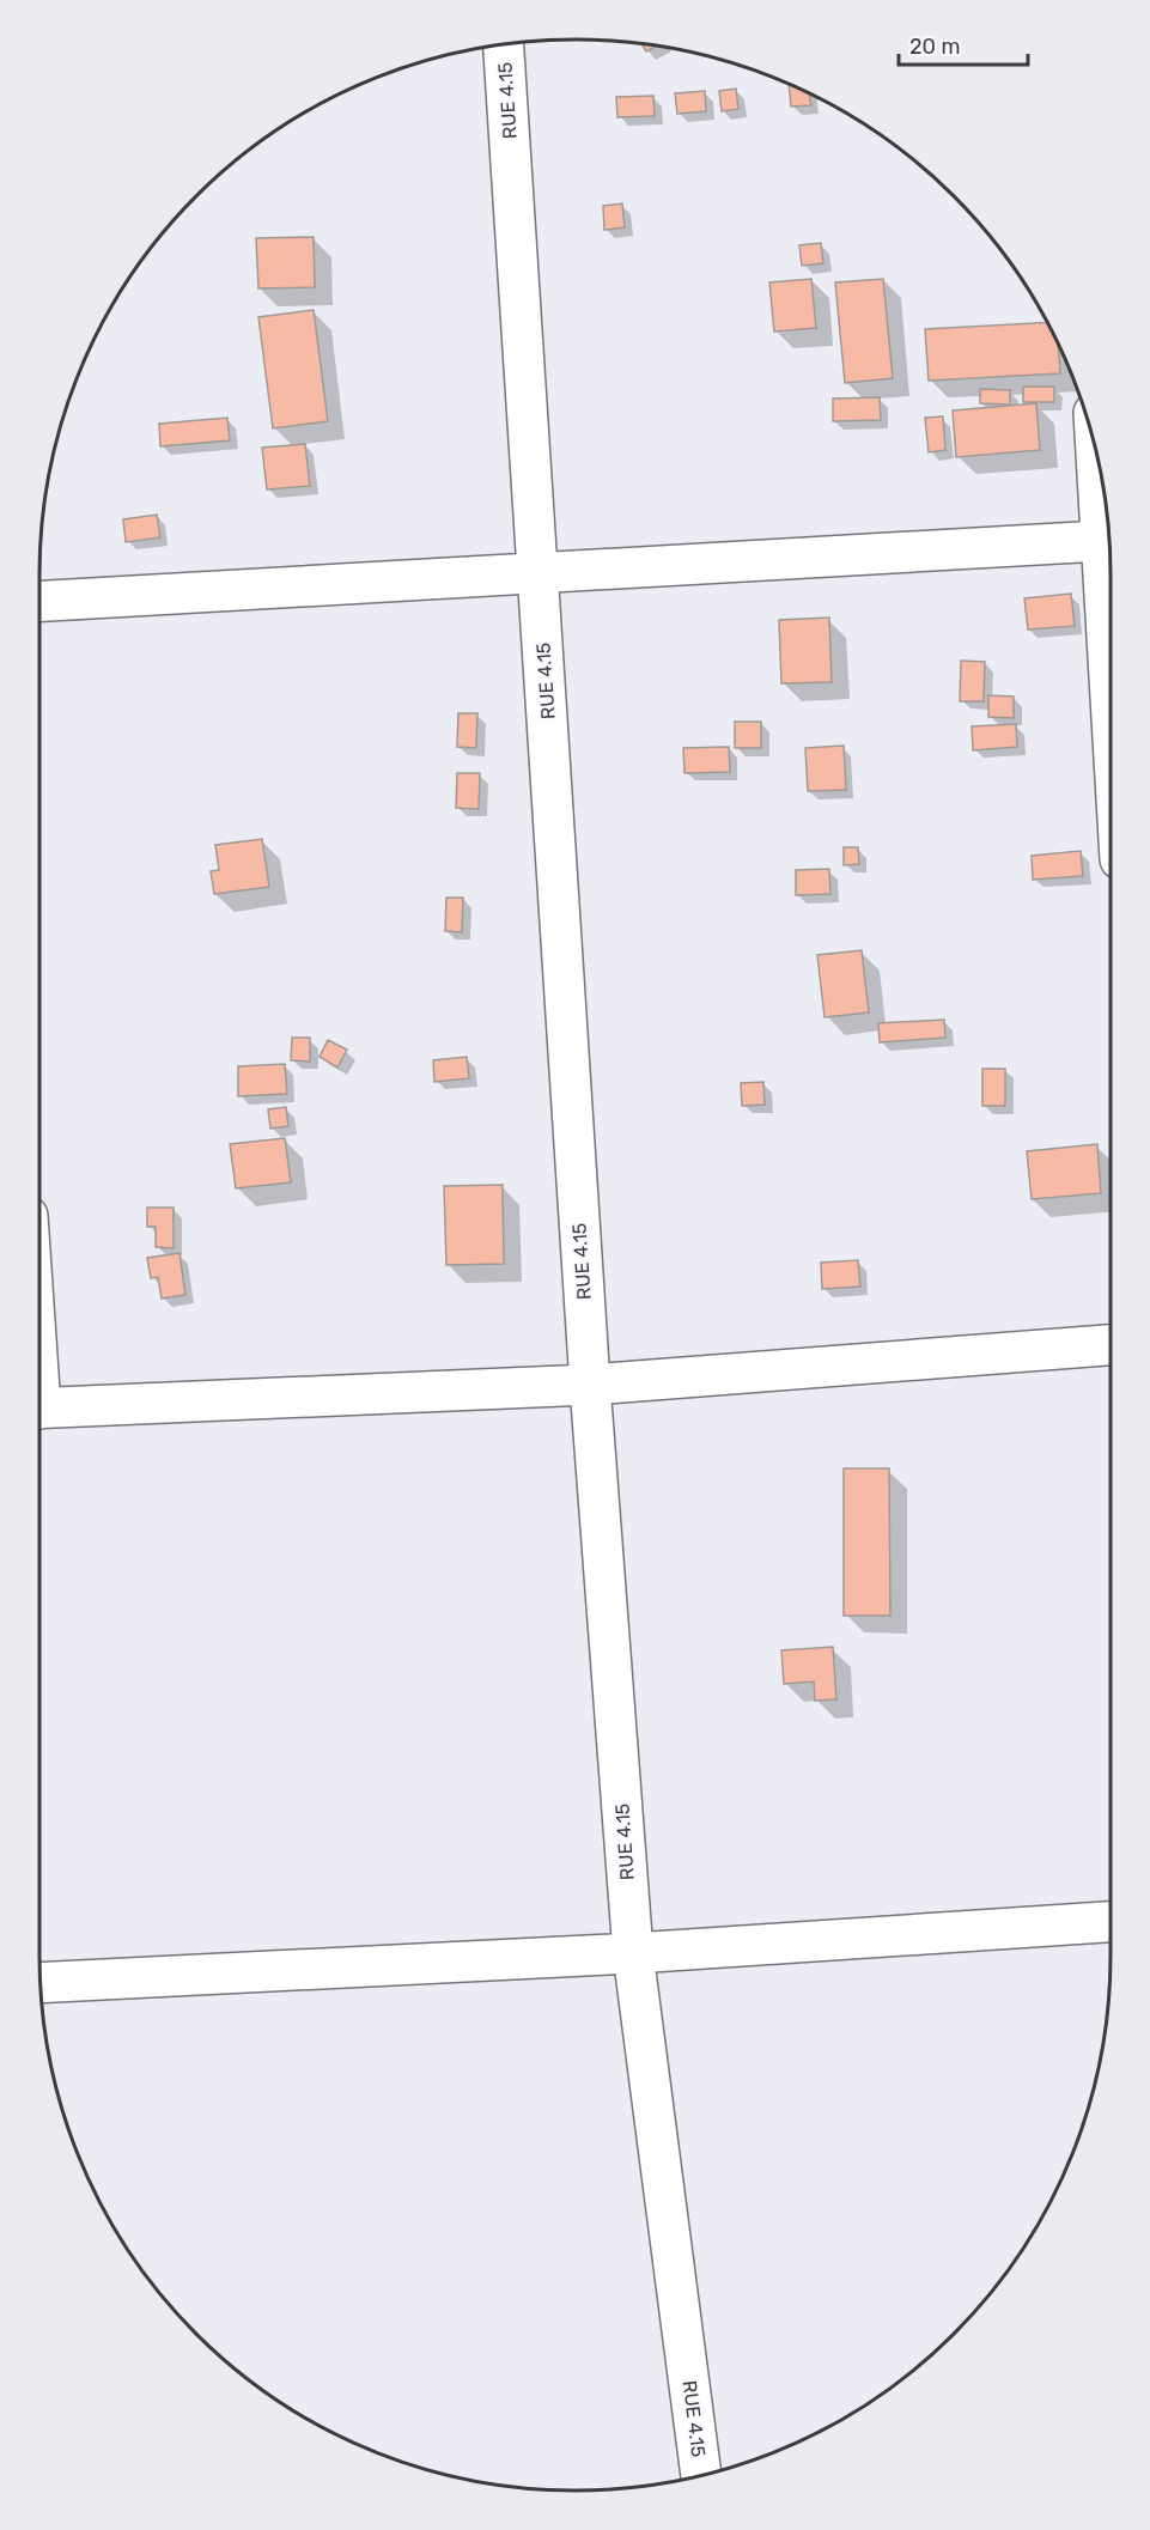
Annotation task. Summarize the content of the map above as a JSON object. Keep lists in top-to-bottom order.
{
  "streets": {
    "street": ["RUE 4.15"]
  },
  "scale_bar": "20 m"
}
